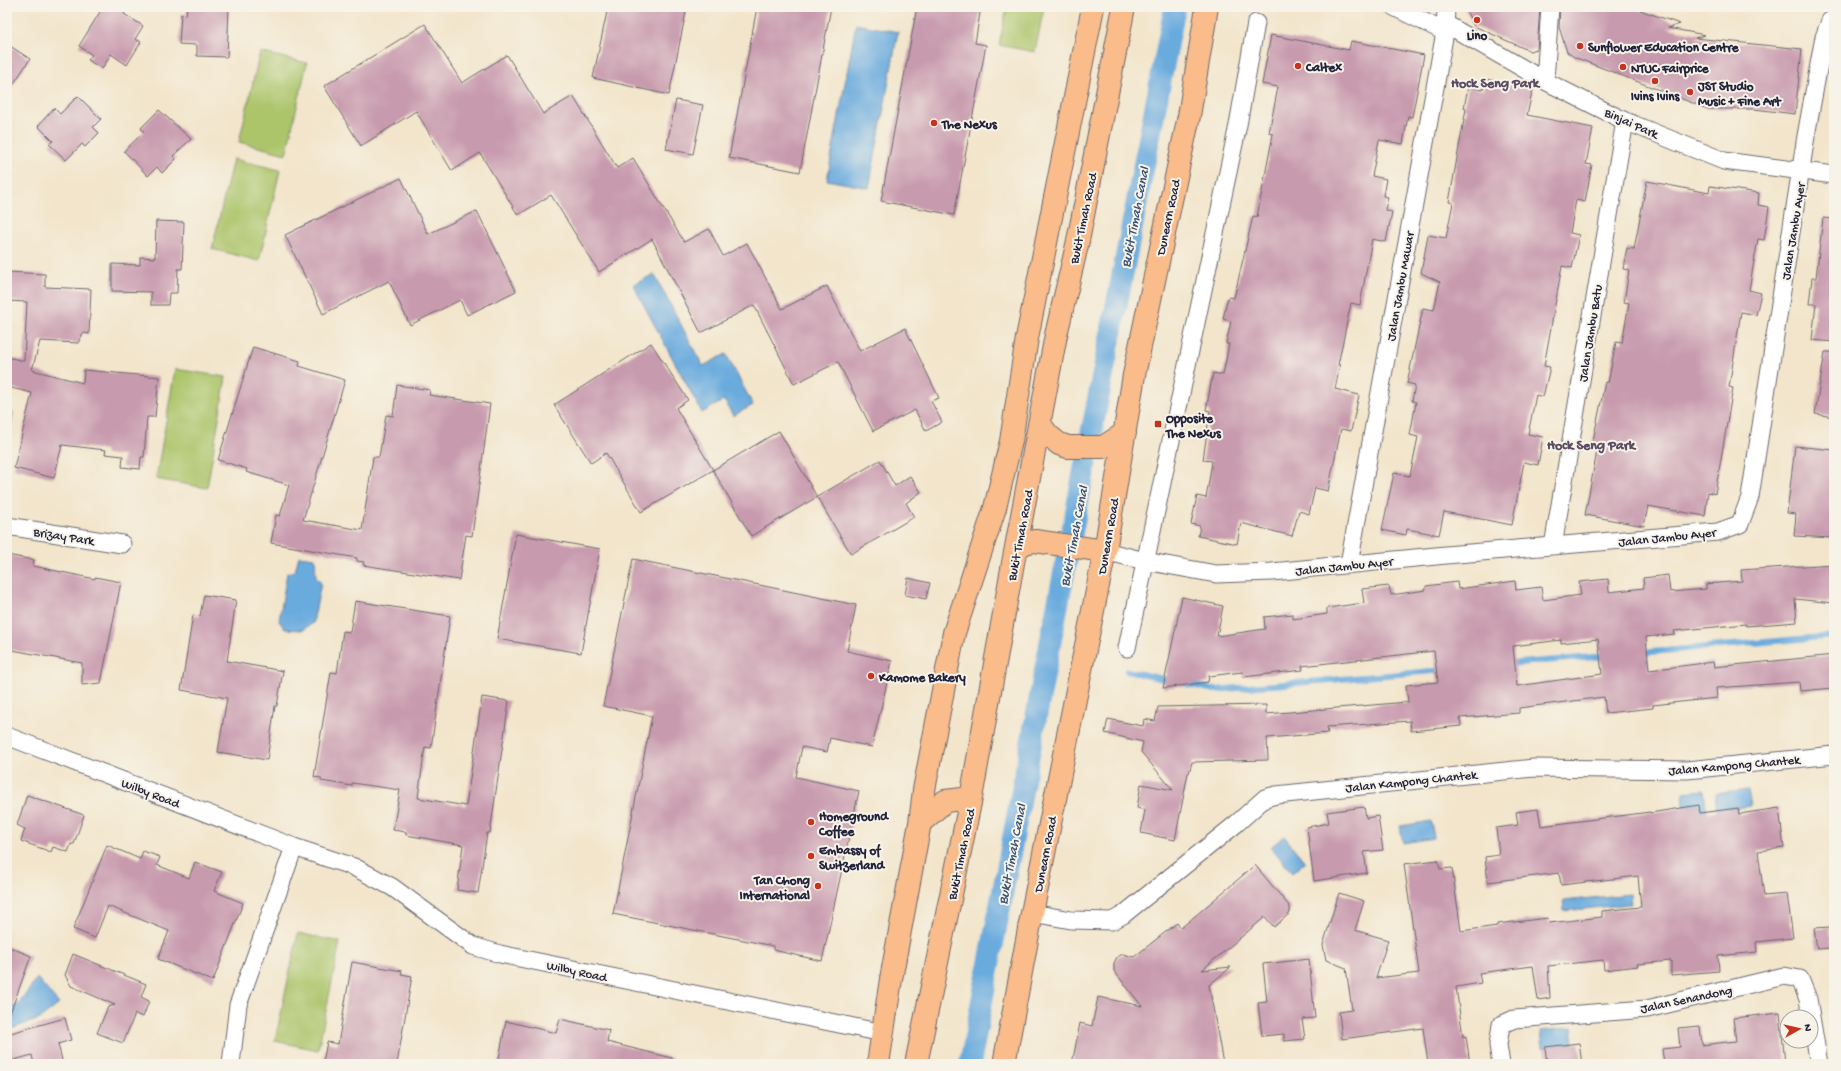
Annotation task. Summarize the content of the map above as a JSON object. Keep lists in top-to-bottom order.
{
  "streets": {
    "highway": ["Dunearn Road", "Bukit Timah Road"],
    "street": [
      "Binjai Park",
      "Jalan Jambu Ayer",
      "Jalan Jambu Mawar",
      "Jalan Jambu Batu",
      "Brizay Park",
      "Jalan Kampong Chantek",
      "Wilby Road",
      "Jalan Senandong"
    ]
  },
  "crossings": [
    ["Binjai Park", "Jalan Jambu Ayer"],
    ["Binjai Park", "Jalan Jambu Mawar"],
    ["Binjai Park", "Jalan Jambu Batu"],
    ["Dunearn Road", "Jalan Jambu Ayer"],
    ["Dunearn Road", "Jalan Kampong Chantek"],
    ["Jalan Jambu Ayer", "Jalan Jambu Mawar"],
    ["Jalan Jambu Ayer", "Jalan Jambu Batu"]
  ],
  "districts": ["Hock Seng Park", "Hock Seng Park"],
  "water": ["Bukit Timah Canal"],
  "places": {
    "other": [
      "Lino",
      "Sunflower Education Centre",
      "Caltex",
      "NTUC Fairprice",
      "Ivins Ivins",
      "JST Studio Music + Fine Art",
      "The Nexus",
      "Kamome Bakery",
      "Homeground Coffee",
      "Embassy of Switzerland",
      "Tan Chong International"
    ],
    "transit": ["Opposite The Nexus"]
  },
  "north": "right"
}
